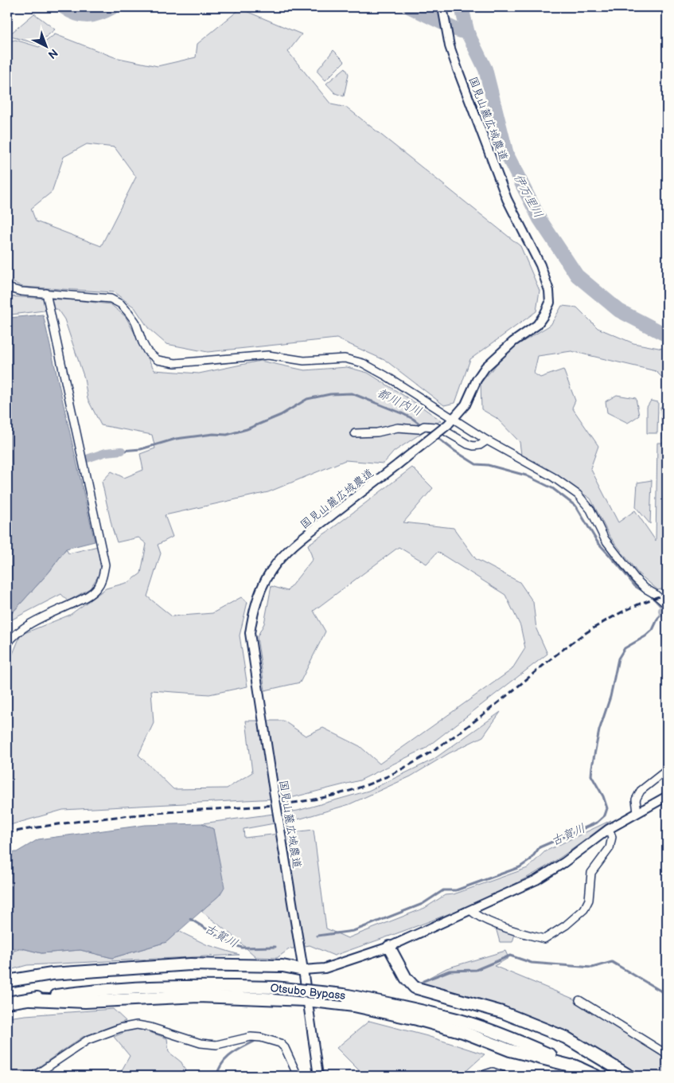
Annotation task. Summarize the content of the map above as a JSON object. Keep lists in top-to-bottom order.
{
  "streets": {
    "highway": ["Otsubo Bypass"],
    "street": ["国見山麓広域農道"]
  },
  "water": ["伊万里川", "都川内川", "古賀川"],
  "north": "bottom right"
}
